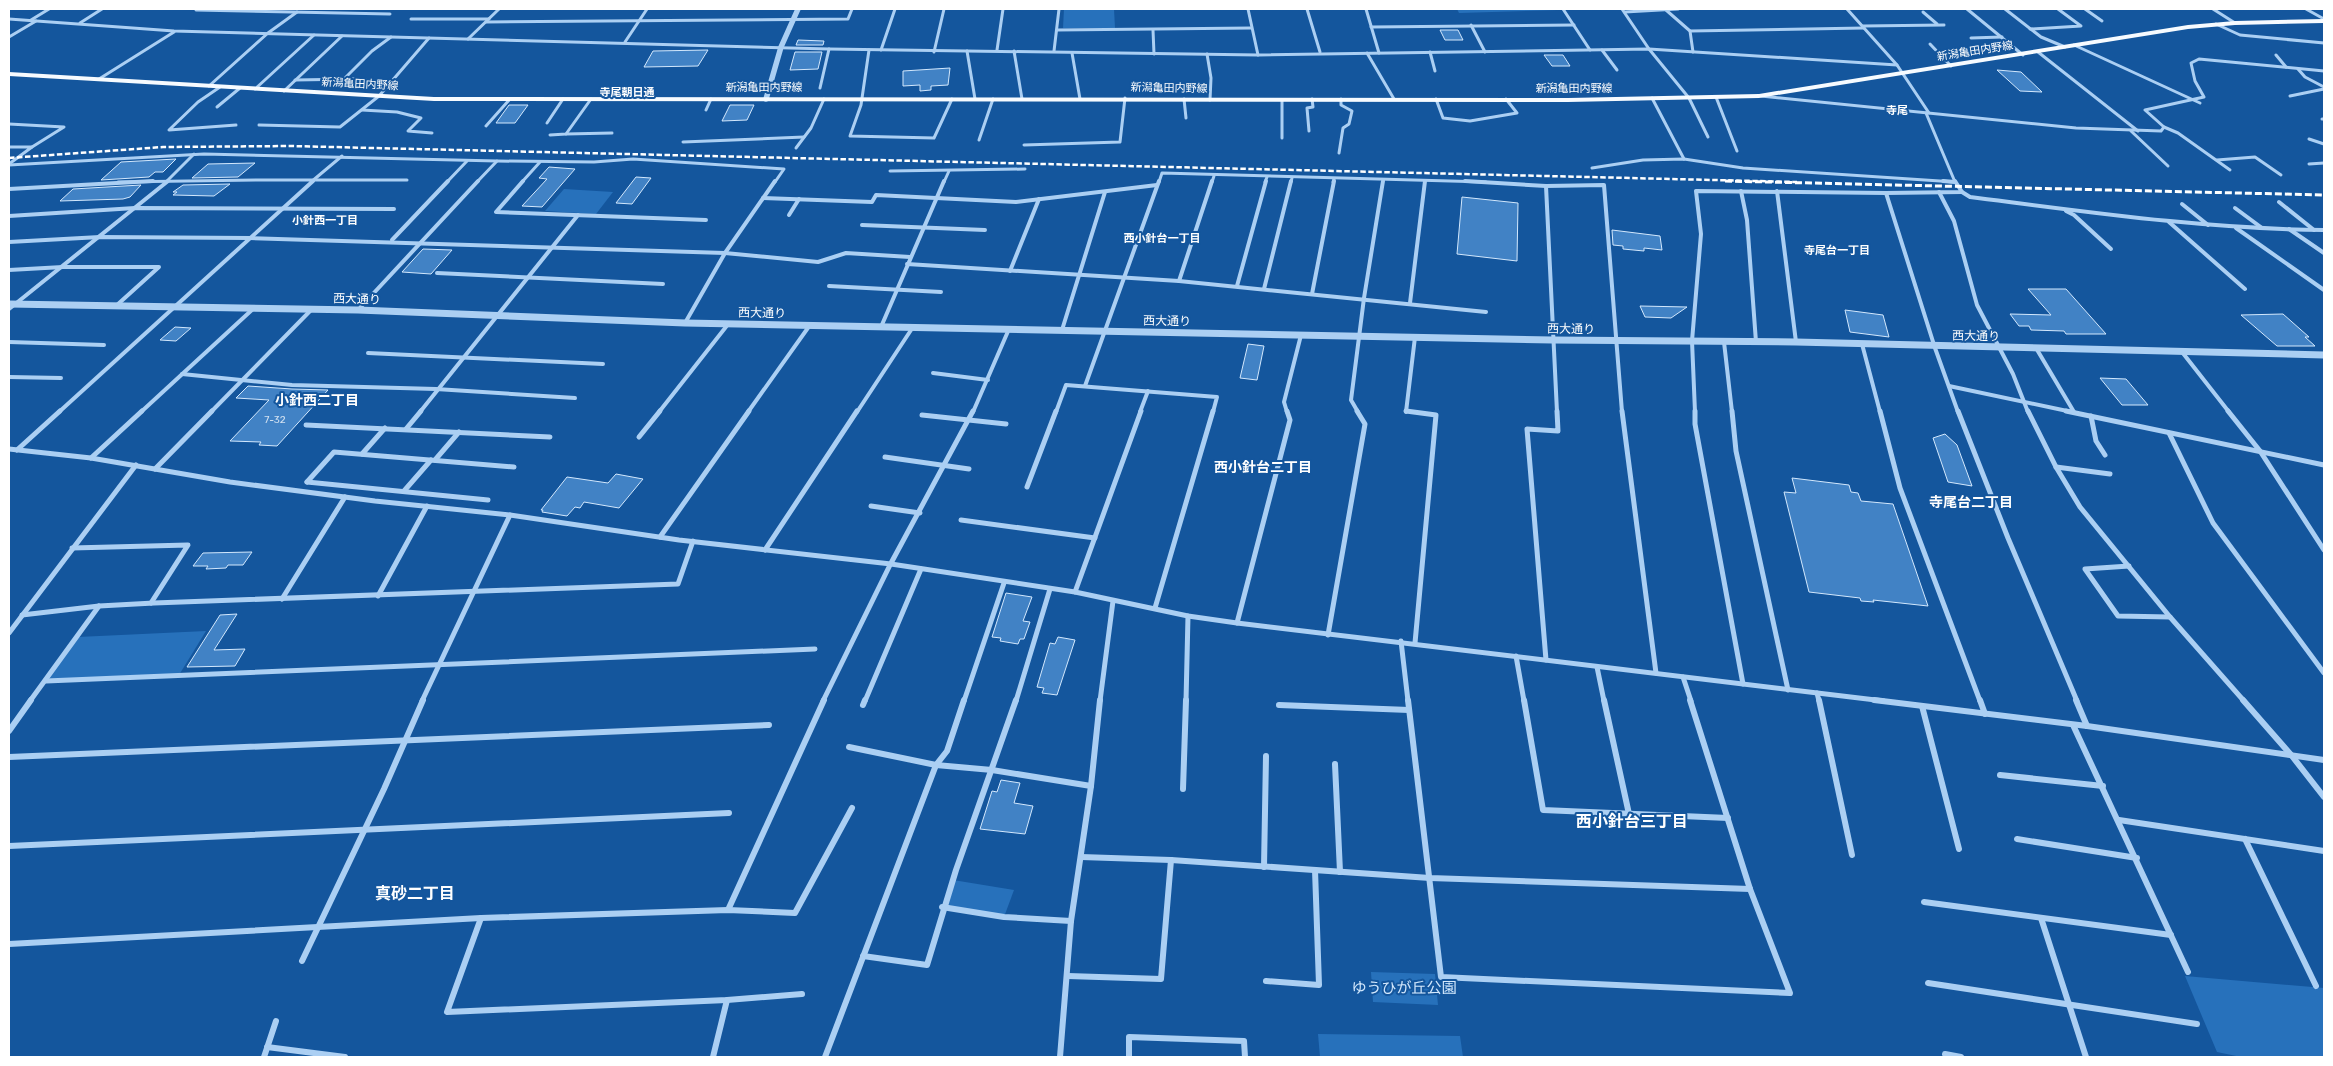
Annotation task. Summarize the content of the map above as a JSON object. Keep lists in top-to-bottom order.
{
  "streets": {
    "main road": ["新潟亀田内野線"],
    "street": ["西大通り"]
  },
  "districts": [
    "寺尾朝日通",
    "寺尾",
    "小針西一丁目",
    "西小針台一丁目",
    "寺尾台一丁目",
    "小針西二丁目",
    "西小針台二丁目",
    "寺尾台二丁目",
    "西小針台三丁目",
    "真砂二丁目"
  ],
  "parks": ["ゆうひが丘公園"],
  "house_numbers": ["7-32"]
}
